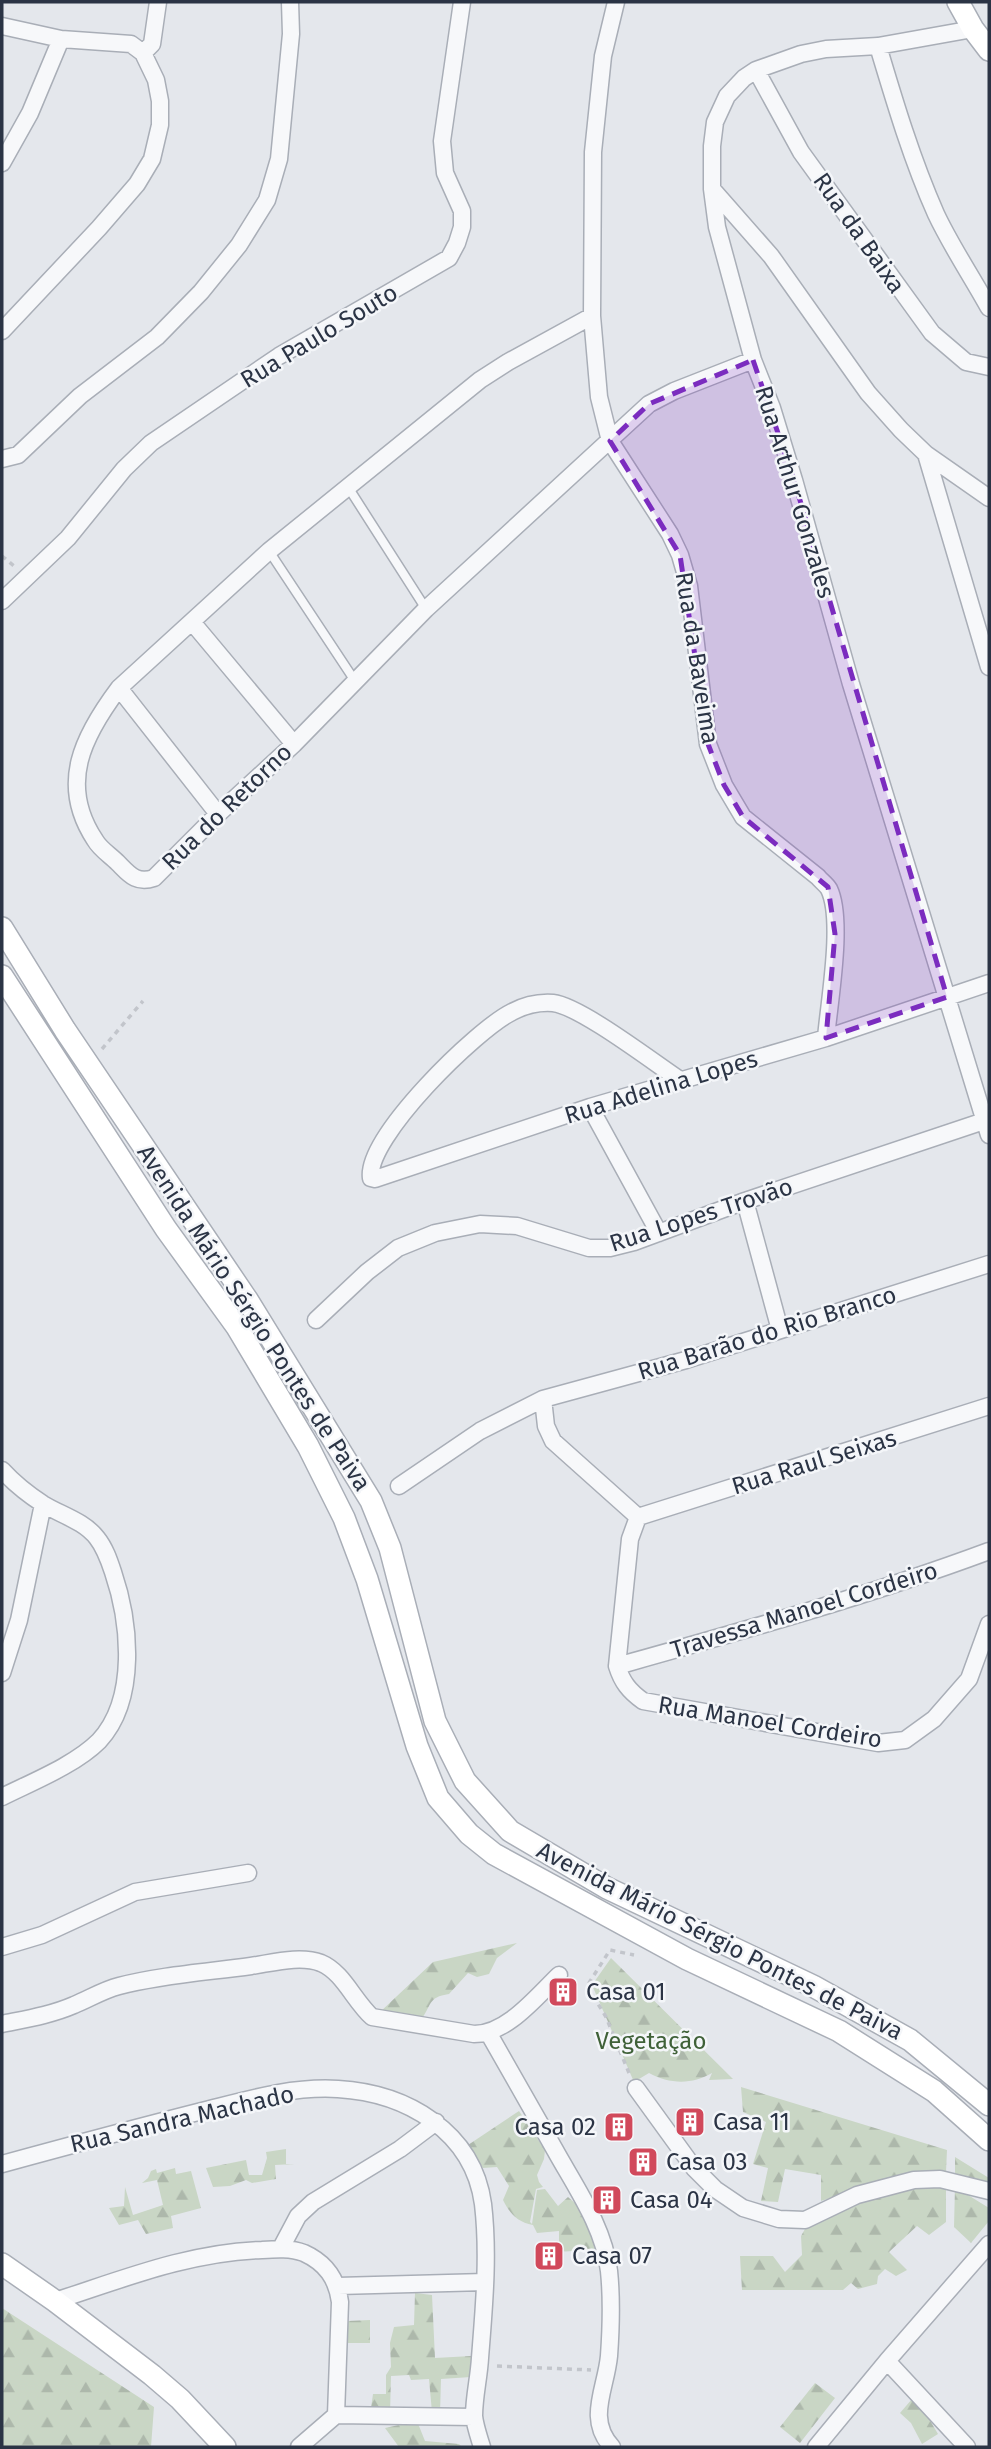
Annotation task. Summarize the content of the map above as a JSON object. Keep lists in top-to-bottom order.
{
  "streets": {
    "main road": ["Avenida Mário Sérgio Pontes de Paiva"],
    "street": [
      "Rua da Baixa",
      "Rua Paulo Souto",
      "Rua Arthur Gonzales",
      "Rua da Baveima",
      "Rua do Retorno",
      "Rua Adelina Lopes",
      "Rua Lopes Trovão",
      "Rua Barão do Rio Branco",
      "Rua Raul Seixas",
      "Travessa Manoel Cordeiro",
      "Rua Manoel Cordeiro",
      "Rua Sandra Machado"
    ]
  },
  "crossings": [
    ["Rua da Baixa", "Rua Arthur Gonzales"],
    ["Rua Arthur Gonzales", "Rua do Retorno"],
    ["Rua Arthur Gonzales", "Rua Adelina Lopes"],
    ["Rua Arthur Gonzales", "Rua Lopes Trovão"],
    ["Rua da Baveima", "Rua do Retorno"],
    ["Rua da Baveima", "Rua Adelina Lopes"],
    ["Travessa Manoel Cordeiro", "Rua Manoel Cordeiro"]
  ],
  "parks": ["Vegetação"],
  "places": {
    "building": [
      "Casa 01",
      "Casa 11",
      "Casa 02",
      "Casa 03",
      "Casa 04",
      "Casa 07"
    ]
  }
}
